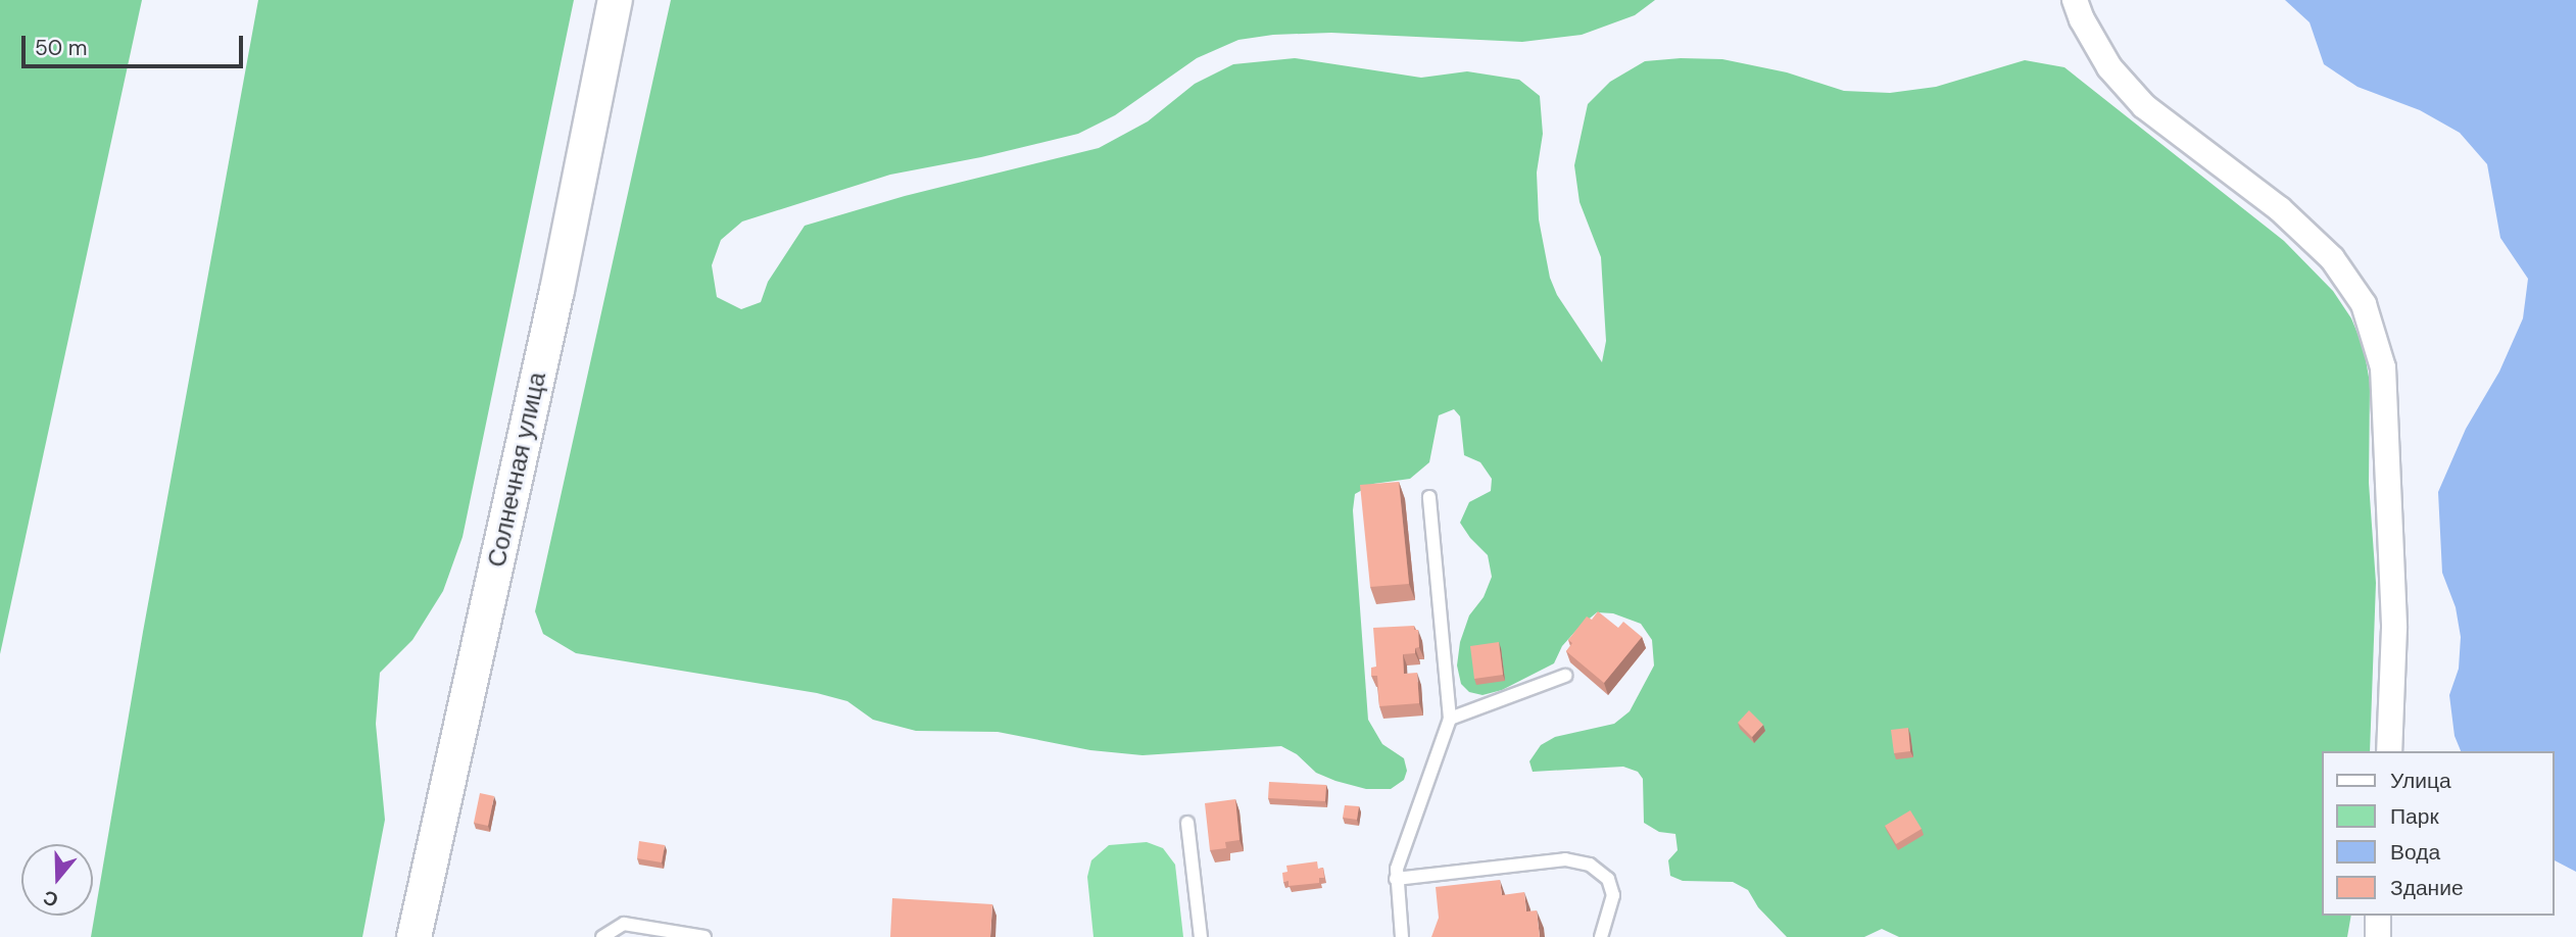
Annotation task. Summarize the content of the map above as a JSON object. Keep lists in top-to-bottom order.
{
  "streets": {
    "street": ["Солнечная улица"]
  },
  "legend": [
    "Улица",
    "Парк",
    "Вода",
    "Здание"
  ],
  "scale_bar": "50 m",
  "north": "bottom"
}
